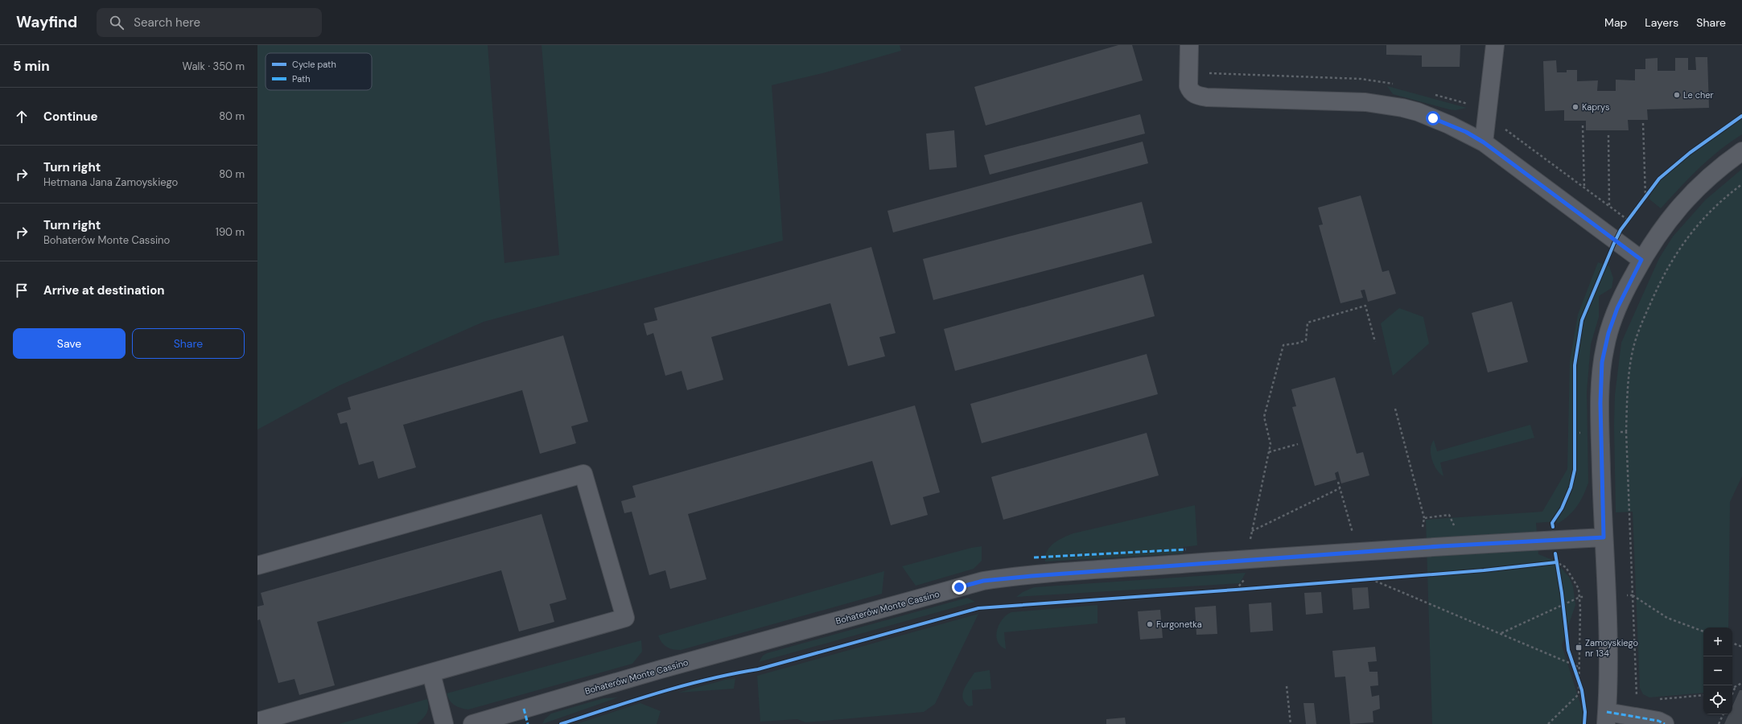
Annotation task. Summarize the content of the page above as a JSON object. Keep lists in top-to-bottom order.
{
  "streets": {
    "street": ["Bohaterów Monte Cassino"]
  },
  "places": {
    "other": ["Le cher", "Kaprys", "Furgonetka"],
    "transit": ["Zamoyskiego nr 134"]
  },
  "legend": ["Cycle path", "Path"],
  "page": {
    "header": "Wayfind",
    "search": "Search here",
    "nav": ["Map", "Layers", "Share"],
    "heading": ["5 min", "Walk · 350 m"],
    "list": [
      ["Continue", "80 m"],
      ["Turn right", "Hetmana Jana Zamoyskiego", "80 m"],
      ["Turn right", "Bohaterów Monte Cassino", "190 m"],
      "Arrive at destination"
    ],
    "buttons": ["Save", "Share"],
    "map_buttons": ["+", "−"]
  }
}
